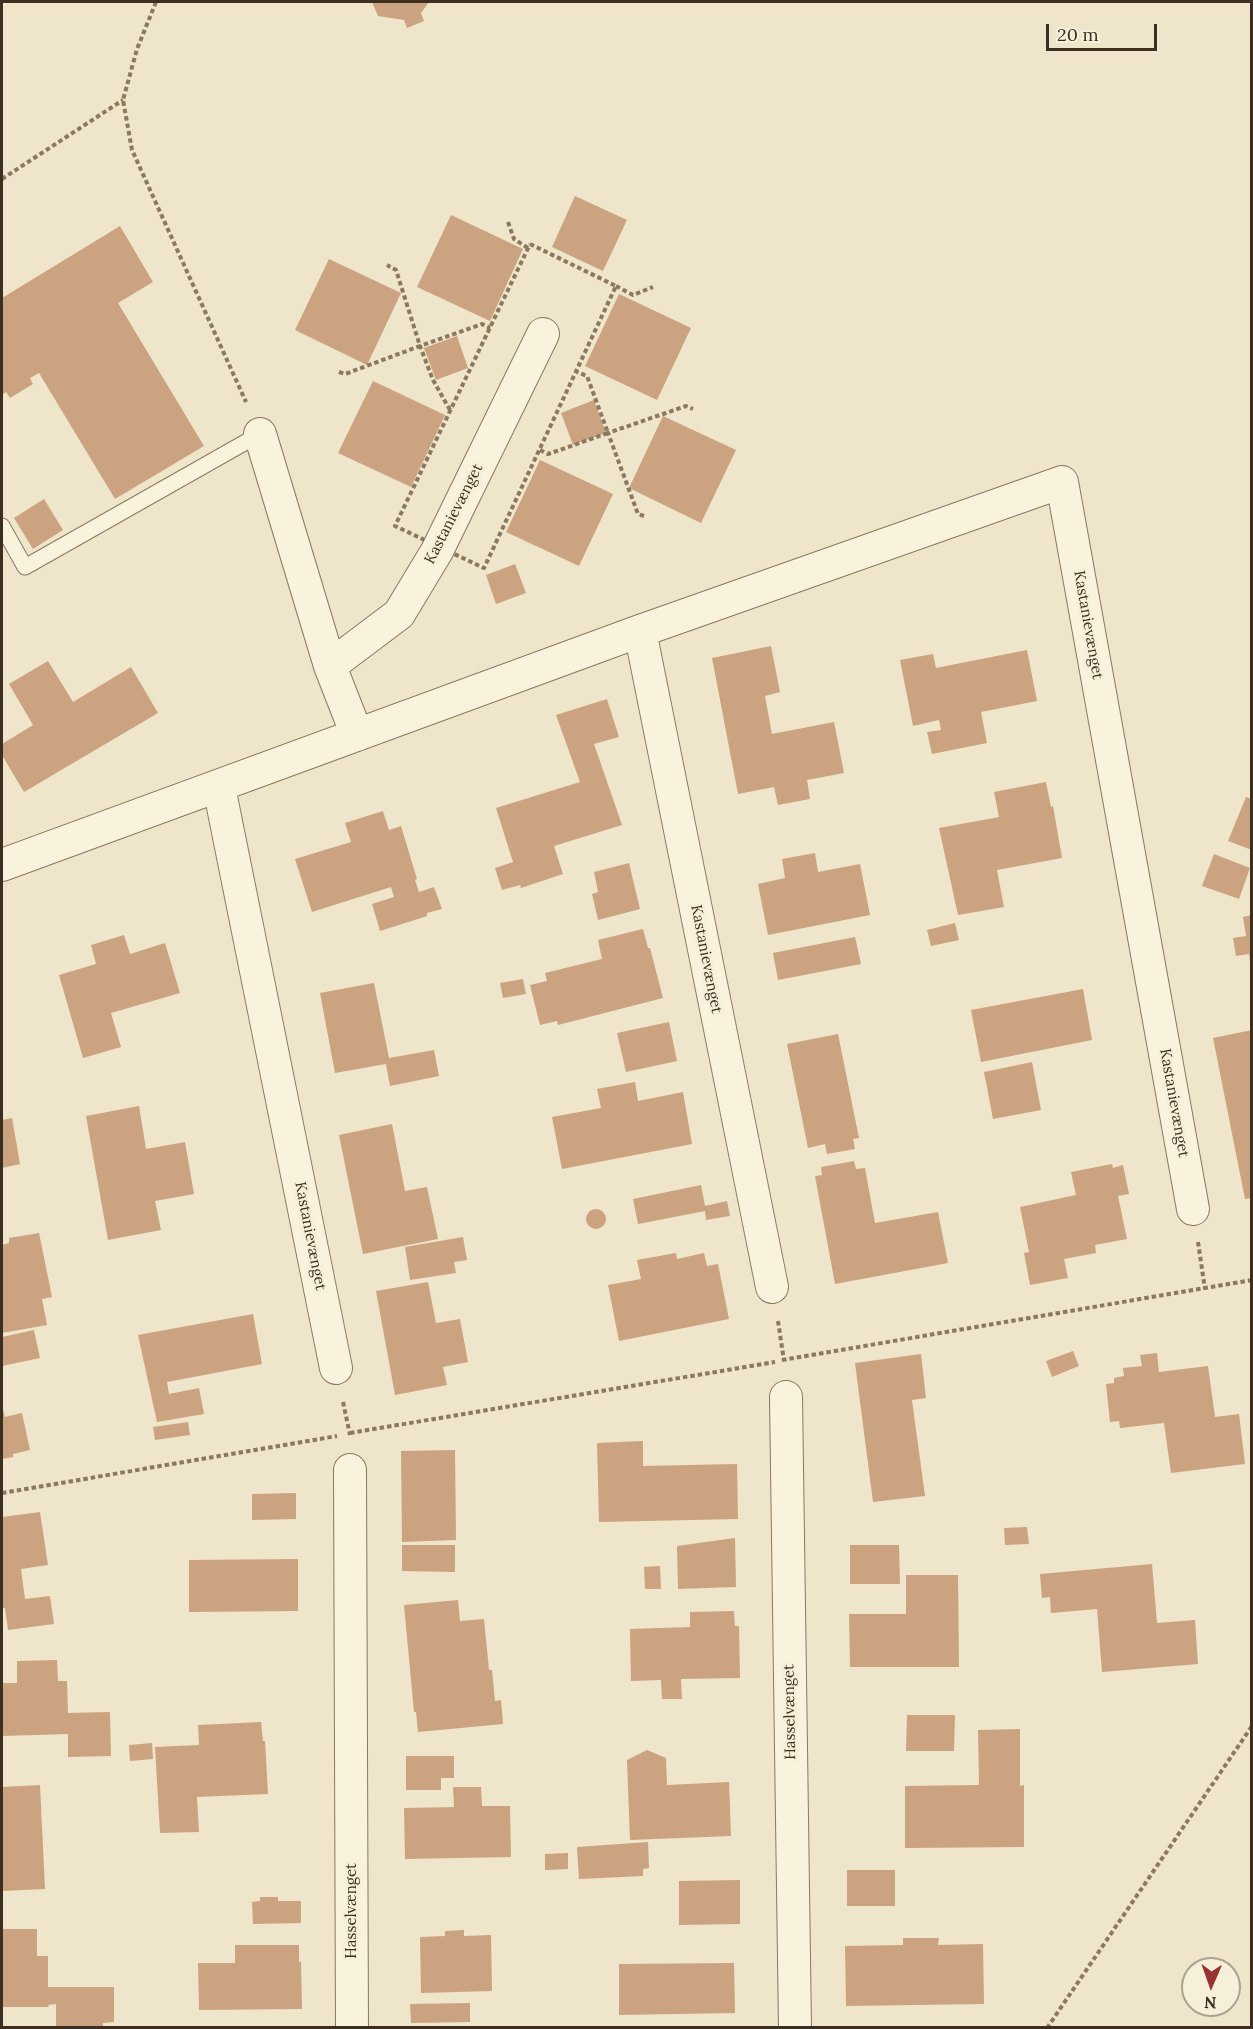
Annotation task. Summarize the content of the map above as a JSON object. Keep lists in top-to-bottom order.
{
  "streets": {
    "street": ["Kastanievænget", "Hasselvænget"]
  },
  "scale_bar": "20 m",
  "north": "bottom"
}
